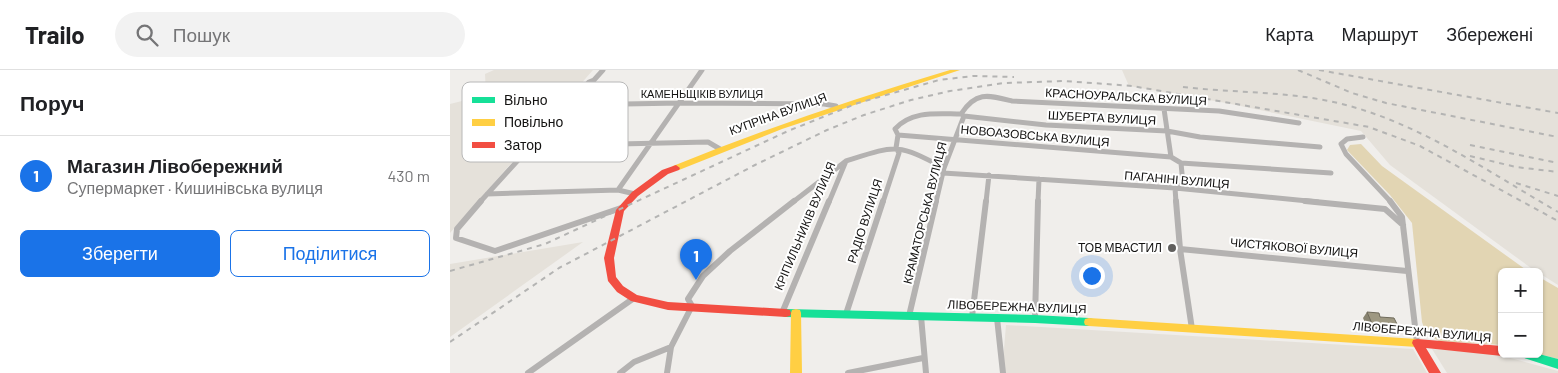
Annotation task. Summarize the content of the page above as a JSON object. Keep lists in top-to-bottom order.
{
  "streets": {
    "main road": ["КУПРІНА ВУЛИЦЯ", "ЛІВОБЕРЕЖНА ВУЛИЦЯ"],
    "street": [
      "КАМЕНЬЩІКІВ ВУЛИЦЯ",
      "КРАСНОУРАЛЬСКА ВУЛИЦЯ",
      "ШУБЕРТА ВУЛИЦЯ",
      "НОВОАЗОВСЬКА ВУЛИЦЯ",
      "ПАГАНІНІ ВУЛИЦЯ",
      "КРАМАТОРСЬКА ВУЛИЦЯ",
      "РАДІО ВУЛИЦЯ",
      "КРІПИЛЬНИКІВ ВУЛИЦЯ",
      "ЧИСТЯКОВОЇ ВУЛИЦЯ"
    ]
  },
  "crossings": [
    ["КАМЕНЬЩІКІВ ВУЛИЦЯ", "КУПРІНА ВУЛИЦЯ"],
    ["КРАСНОУРАЛЬСКА ВУЛИЦЯ", "ШУБЕРТА ВУЛИЦЯ"],
    ["КРАСНОУРАЛЬСКА ВУЛИЦЯ", "КРАМАТОРСЬКА ВУЛИЦЯ"],
    ["КУПРІНА ВУЛИЦЯ", "ЛІВОБЕРЕЖНА ВУЛИЦЯ"],
    ["ШУБЕРТА ВУЛИЦЯ", "НОВОАЗОВСЬКА ВУЛИЦЯ"],
    ["ШУБЕРТА ВУЛИЦЯ", "КРАМАТОРСЬКА ВУЛИЦЯ"],
    ["ШУБЕРТА ВУЛИЦЯ", "РАДІО ВУЛИЦЯ"],
    ["НОВОАЗОВСЬКА ВУЛИЦЯ", "КРАМАТОРСЬКА ВУЛИЦЯ"],
    ["НОВОАЗОВСЬКА ВУЛИЦЯ", "РАДІО ВУЛИЦЯ"],
    ["ПАГАНІНІ ВУЛИЦЯ", "КРАМАТОРСЬКА ВУЛИЦЯ"],
    ["КРАМАТОРСЬКА ВУЛИЦЯ", "ЛІВОБЕРЕЖНА ВУЛИЦЯ"],
    ["РАДІО ВУЛИЦЯ", "КРІПИЛЬНИКІВ ВУЛИЦЯ"],
    ["РАДІО ВУЛИЦЯ", "ЛІВОБЕРЕЖНА ВУЛИЦЯ"],
    ["КРІПИЛЬНИКІВ ВУЛИЦЯ", "ЛІВОБЕРЕЖНА ВУЛИЦЯ"]
  ],
  "places": ["ТОВ МВАСТИЛ"],
  "legend": ["Вільно", "Повільно", "Затор"],
  "page": {
    "header": "Trailo",
    "search": "Пошук",
    "nav": ["Карта", "Маршрут", "Збережені"],
    "heading": "Поруч",
    "list": [
      {
        "mark": "1",
        "name": "Магазин Лівобережний",
        "note": "Супермаркет · Кишинівська вулиця",
        "value": "430 m"
      }
    ],
    "buttons": ["Зберегти", "Поділитися"],
    "pins": "1",
    "map_buttons": ["+", "−"]
  }
}
